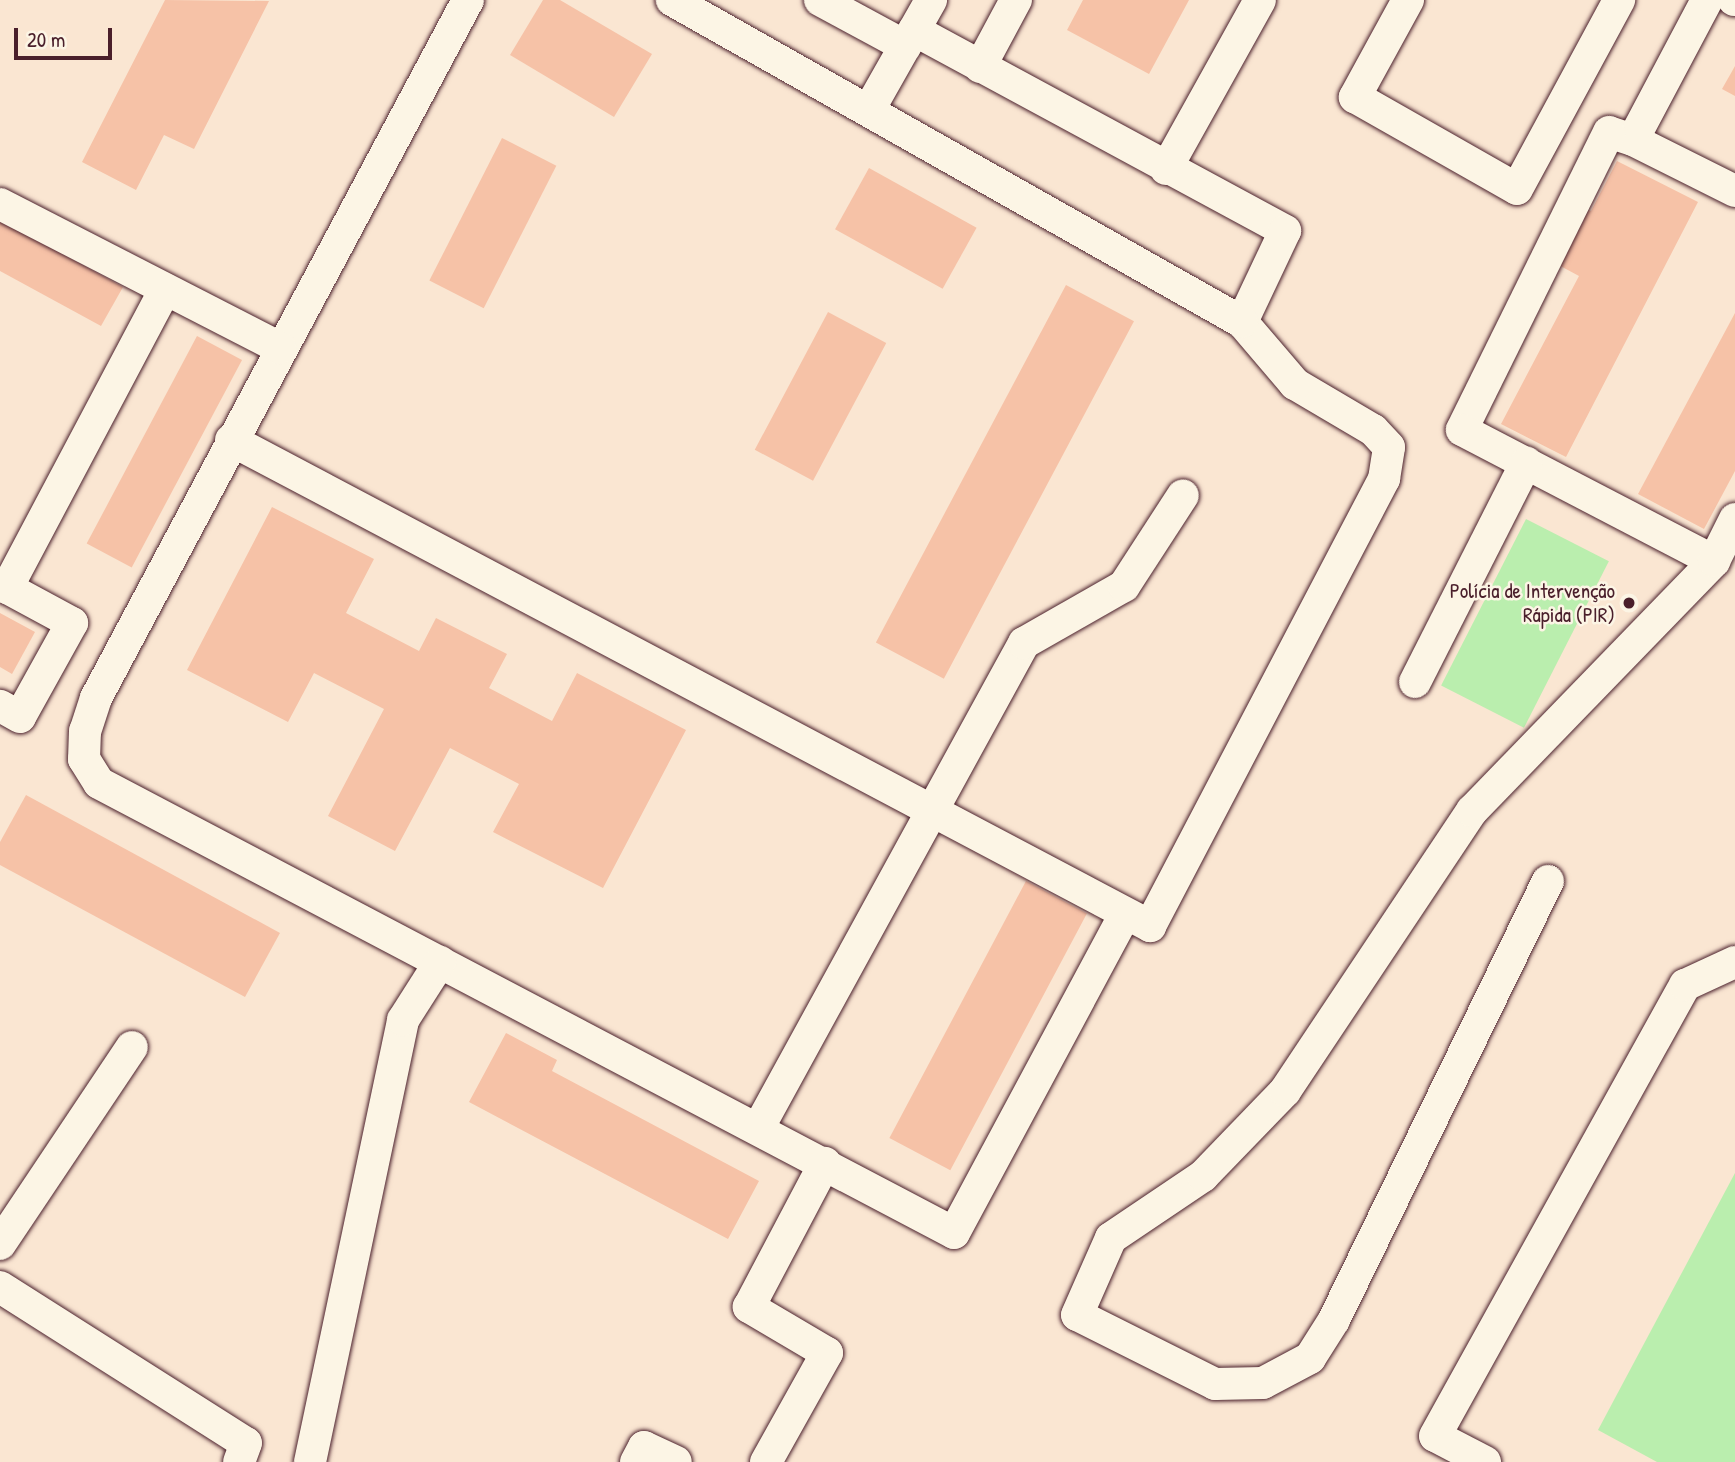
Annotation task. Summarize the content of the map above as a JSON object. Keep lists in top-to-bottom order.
{
  "places": ["Polícia de Intervenção Rápida (PIR)"],
  "scale_bar": "20 m"
}
